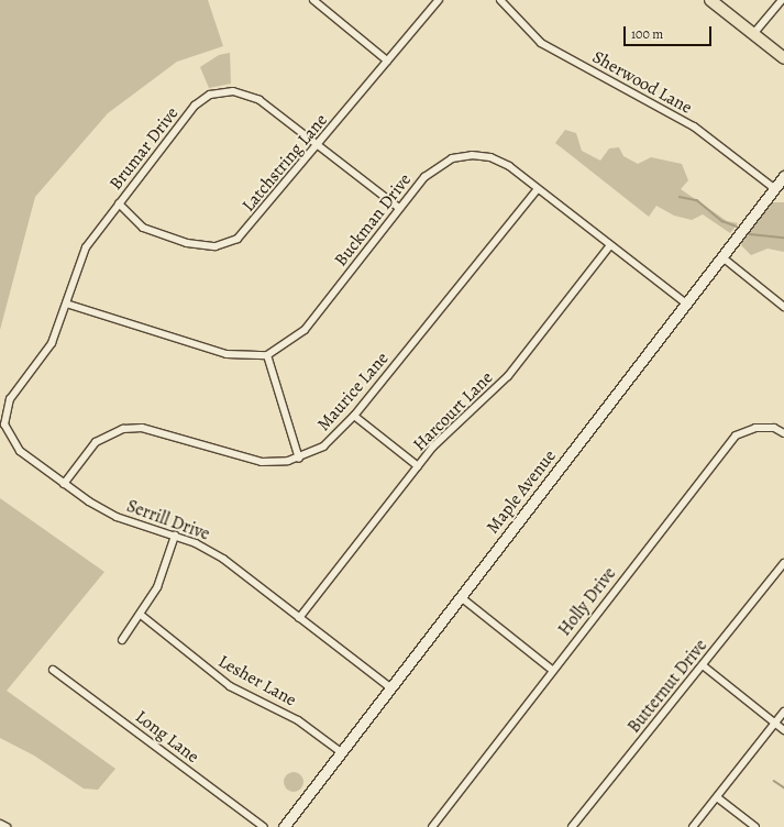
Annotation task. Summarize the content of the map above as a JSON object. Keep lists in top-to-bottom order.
{
  "streets": {
    "street": [
      "Sherwood Lane",
      "Brumar Drive",
      "Latchstring Lane",
      "Buckman Drive",
      "Maurice Lane",
      "Harcourt Lane",
      "Maple Avenue",
      "Serrill Drive",
      "Holly Drive",
      "Lesher Lane",
      "Butternut Drive",
      "Long Lane"
    ]
  },
  "crossings": [
    ["Sherwood Lane", "Maple Avenue"],
    ["Brumar Drive", "Latchstring Lane"],
    ["Brumar Drive", "Buckman Drive"],
    ["Brumar Drive", "Serrill Drive"],
    ["Buckman Drive", "Maurice Lane"],
    ["Buckman Drive", "Harcourt Lane"],
    ["Buckman Drive", "Maple Avenue"],
    ["Maurice Lane", "Serrill Drive"],
    ["Harcourt Lane", "Serrill Drive"],
    ["Maple Avenue", "Serrill Drive"],
    ["Maple Avenue", "Lesher Lane"]
  ],
  "scale_bar": "100 m"
}
